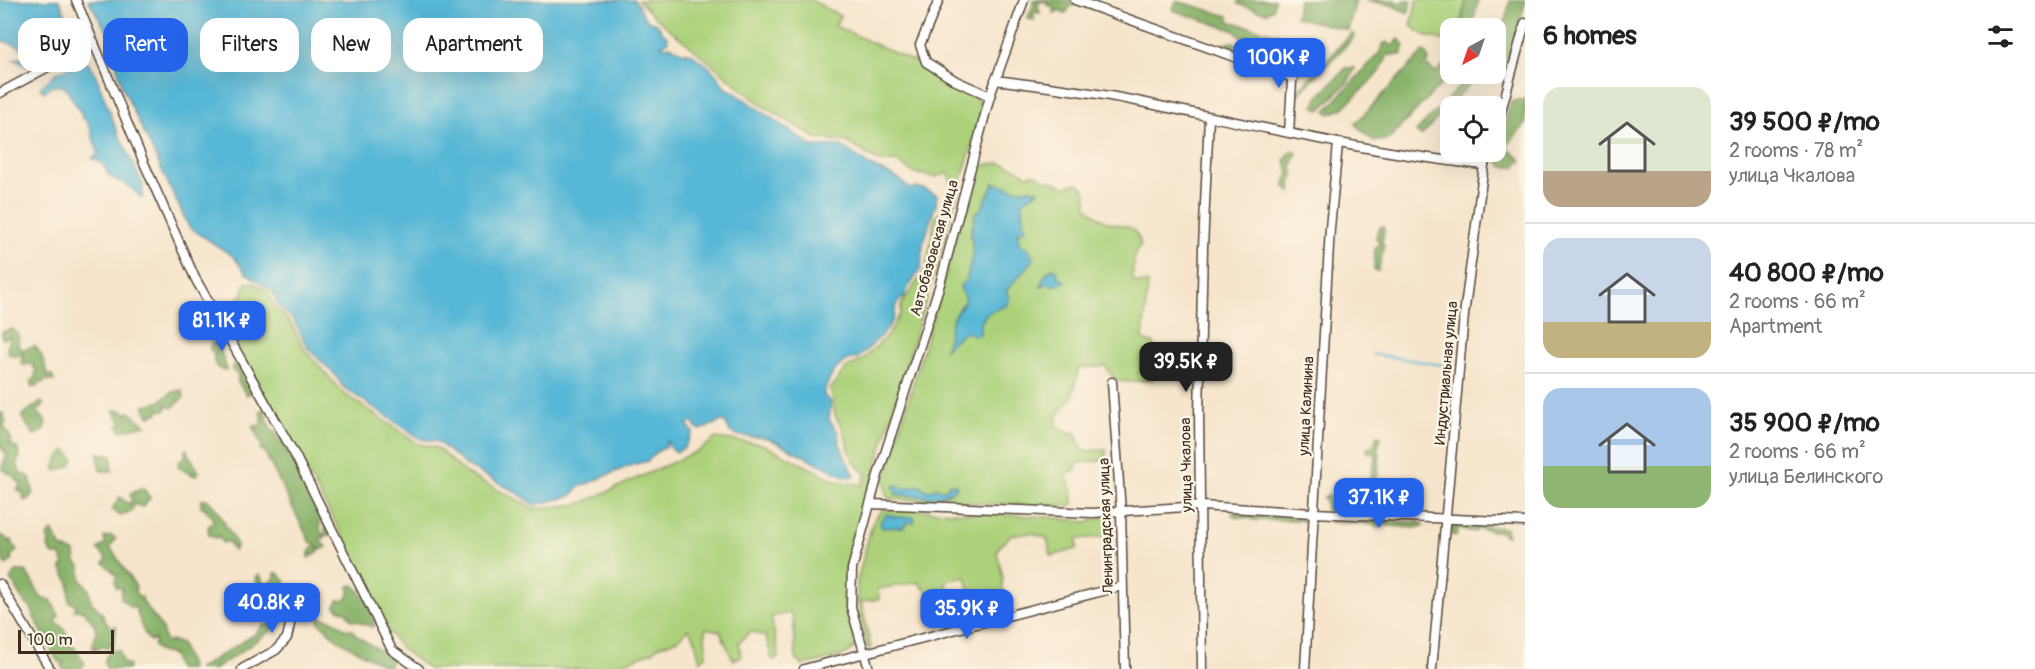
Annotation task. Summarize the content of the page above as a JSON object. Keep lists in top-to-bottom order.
{
  "streets": {
    "street": [
      "Автобазовская улица",
      "Индустриальная улица",
      "улица Калинина",
      "улица Чкалова",
      "Ленинградская улица"
    ]
  },
  "scale_bar": "100 m",
  "north": "bottom left",
  "page": {
    "heading": "6 homes",
    "chip": [
      "Buy",
      "Rent",
      "Filters",
      "New",
      "Apartment"
    ],
    "price": [
      "100K ₽",
      "81.1K ₽",
      "39.5K ₽",
      "37.1K ₽",
      "40.8K ₽",
      "35.9K ₽"
    ],
    "list": [
      {
        "name": "39 500 ₽/mo",
        "note": "2 rooms · 78 m² · улица Чкалова"
      },
      {
        "name": "40 800 ₽/mo",
        "note": "2 rooms · 66 m² · Apartment"
      },
      {
        "name": "35 900 ₽/mo",
        "note": "2 rooms · 66 m² · улица Белинского"
      }
    ],
    "scale": "100 m"
  }
}
